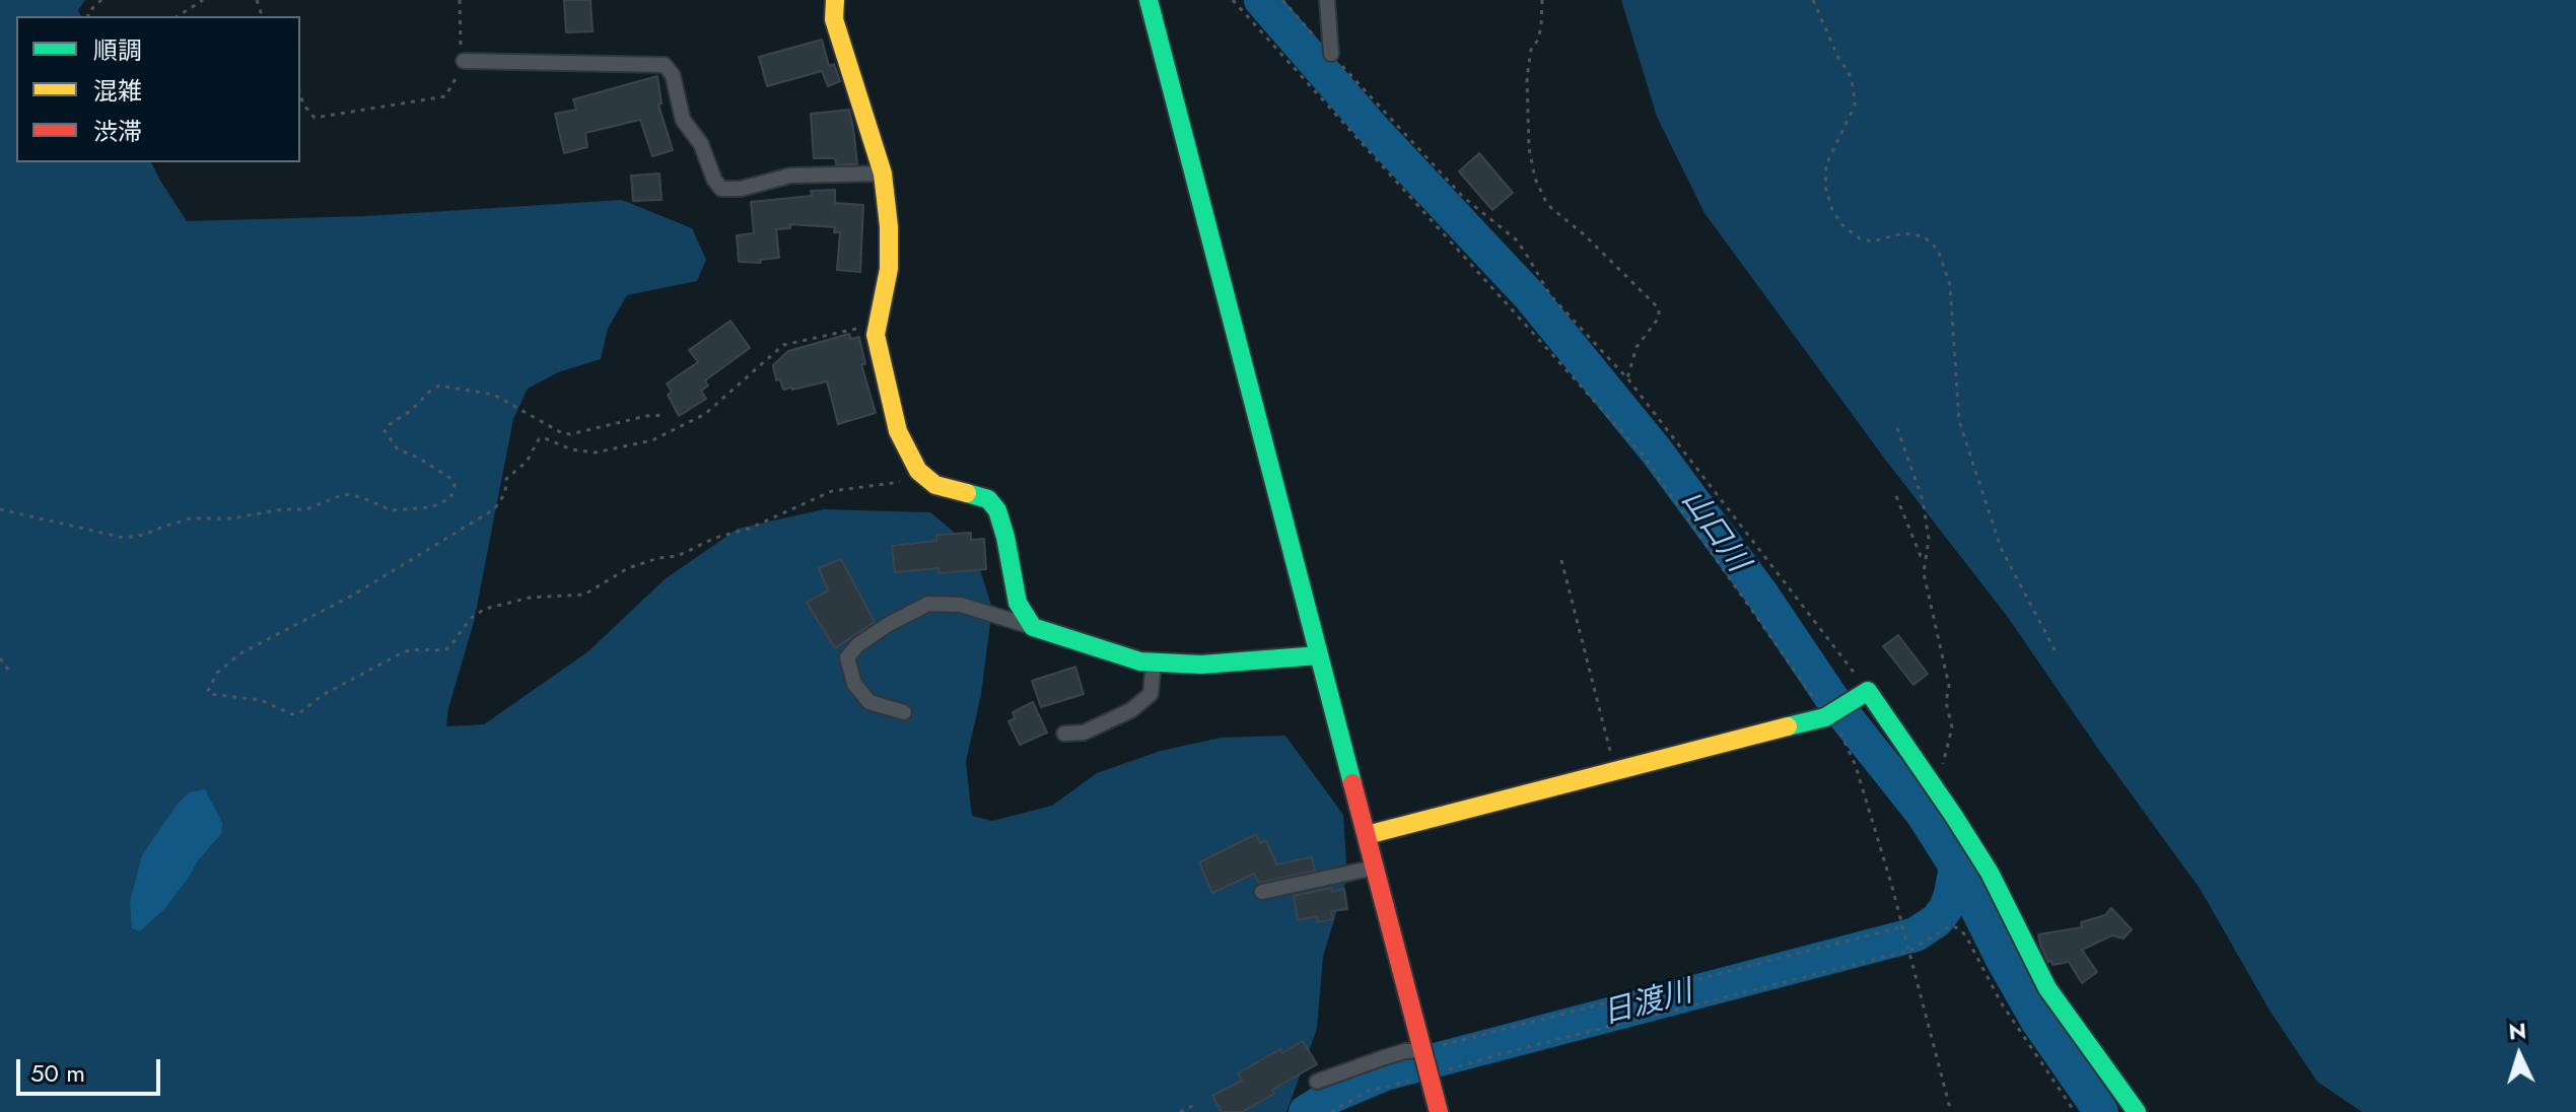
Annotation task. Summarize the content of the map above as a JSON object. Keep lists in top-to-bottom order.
{
  "water": ["山口川", "日渡川"],
  "legend": ["順調", "混雑", "渋滞"],
  "scale_bar": "50 m",
  "north": "top"
}
